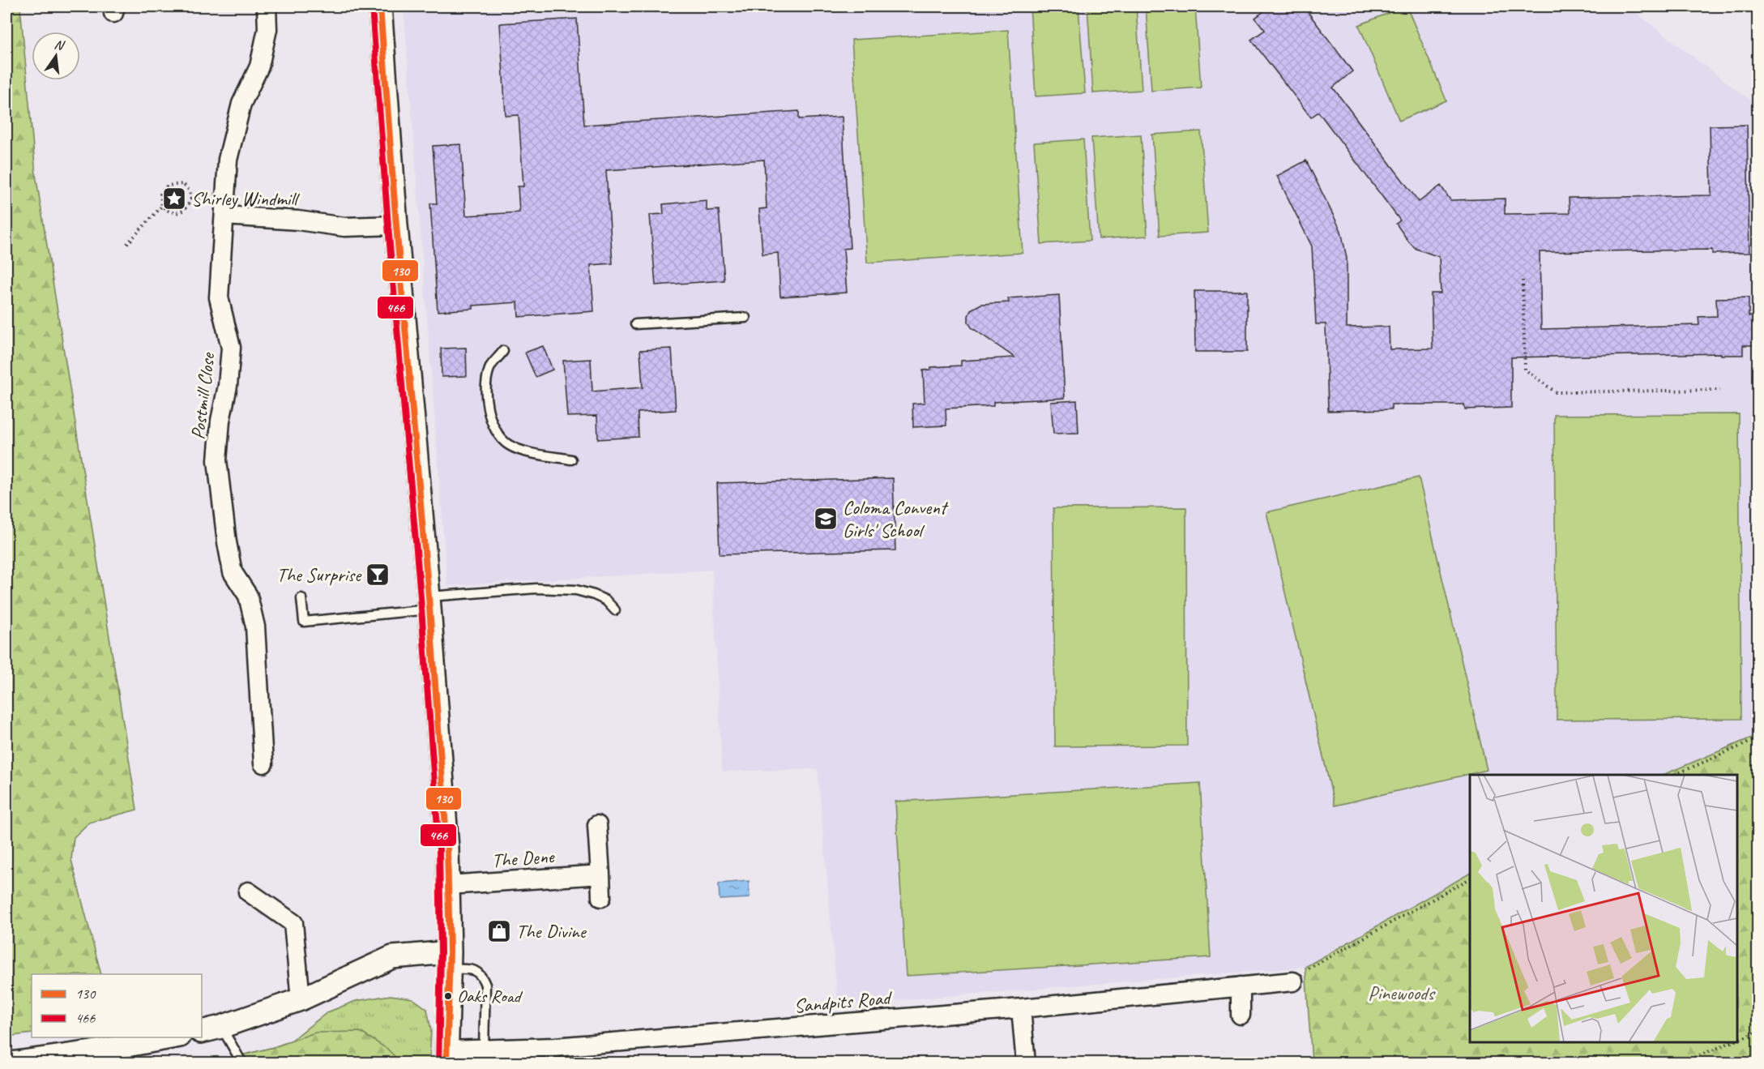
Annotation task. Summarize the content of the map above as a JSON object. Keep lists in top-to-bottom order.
{
  "streets": {
    "street": ["Postmill Close", "The Dene", "Sandpits Road"]
  },
  "parks": ["Pinewoods"],
  "places": {
    "place": ["Shirley Windmill"],
    "school or university": ["Coloma Convent Girls' School"],
    "bar": ["The Surprise"],
    "shop": ["The Divine"],
    "other": ["Oaks Road"]
  },
  "lines": ["transit line 130", "transit line 466"],
  "legend": ["130", "466"],
  "north": "top"
}
